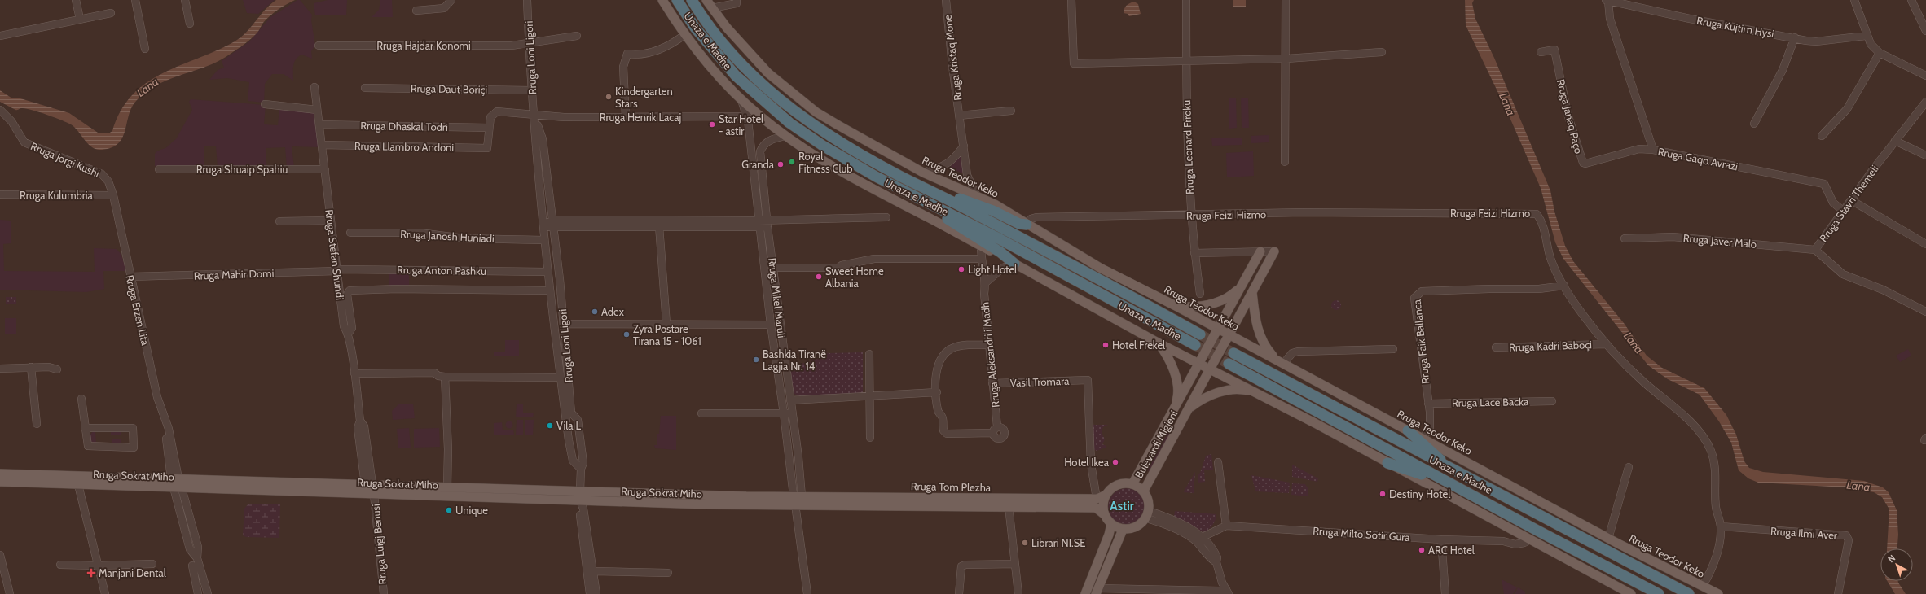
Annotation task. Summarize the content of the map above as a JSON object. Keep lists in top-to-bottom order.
{
  "streets": {
    "highway": ["Unaza e Madhe"],
    "main road": [
      "Rruga Teodor Keko",
      "Bulevardi Migjeni",
      "Rruga Sokrat Miho",
      "Rruga Tom Plezha"
    ],
    "street": [
      "Rruga Kujtim Hysi",
      "Rruga Hajdar Konomi",
      "Rruga Loni Ligori",
      "Rruga Kristaq Mone",
      "Rruga Daut Boriçi",
      "Rruga Janaq Paço",
      "Rruga Henrik Lacaj",
      "Rruga Dhaskal Todri",
      "Rruga Llambro Andoni",
      "Rruga Leonard Frroku",
      "Rruga Gaqo Avrazi",
      "Rruga Jorgi Kushi",
      "Rruga Shuaip Spahiu",
      "Rruga Kulumbria",
      "Rruga Stavri Themeli",
      "Rruga Feizi Hizmo",
      "Rruga Janosh Huniadi",
      "Rruga Javer Malo",
      "Rruga Stefan Shundi",
      "Rruga Anton Pashku",
      "Rruga Mahir Domi",
      "Rruga Mikel Maruli",
      "Rruga Erzen Lita",
      "Rruga Faik Ballanca",
      "Rruga Kadri Baboçi",
      "Rruga Aleksandri i Madh",
      "Vasil Tromara",
      "Rruga Lace Backa",
      "Rruga Ilmi Aver",
      "Rruga Milto Sotir Gura",
      "Rruga Luigj Benusi"
    ]
  },
  "crossings": [
    ["Rruga Kujtim Hysi", "Rruga Gaqo Avrazi"],
    ["Rruga Hajdar Konomi", "Rruga Loni Ligori"],
    ["Rruga Loni Ligori", "Rruga Daut Boriçi"],
    ["Rruga Loni Ligori", "Rruga Henrik Lacaj"],
    ["Rruga Loni Ligori", "Rruga Janosh Huniadi"],
    ["Rruga Loni Ligori", "Rruga Anton Pashku"],
    ["Rruga Loni Ligori", "Rruga Mikel Maruli"],
    ["Rruga Loni Ligori", "Rruga Sokrat Miho"],
    ["Rruga Kristaq Mone", "Rruga Teodor Keko"],
    ["Rruga Janaq Paço", "Rruga Gaqo Avrazi"],
    ["Rruga Henrik Lacaj", "Rruga Dhaskal Todri"],
    ["Rruga Henrik Lacaj", "Rruga Llambro Andoni"],
    ["Rruga Henrik Lacaj", "Rruga Mikel Maruli"],
    ["Rruga Dhaskal Todri", "Rruga Stefan Shundi"],
    ["Rruga Llambro Andoni", "Rruga Stefan Shundi"],
    ["Rruga Leonard Frroku", "Rruga Feizi Hizmo"],
    ["Rruga Gaqo Avrazi", "Rruga Stavri Themeli"],
    ["Rruga Jorgi Kushi", "Rruga Kulumbria"],
    ["Rruga Jorgi Kushi", "Rruga Erzen Lita"],
    ["Rruga Shuaip Spahiu", "Rruga Stefan Shundi"],
    ["Rruga Teodor Keko", "Rruga Feizi Hizmo"],
    ["Rruga Teodor Keko", "Rruga Faik Ballanca"],
    ["Rruga Teodor Keko", "Bulevardi Migjeni"],
    ["Rruga Kulumbria", "Rruga Erzen Lita"],
    ["Rruga Stavri Themeli", "Rruga Javer Malo"],
    ["Rruga Feizi Hizmo", "Rruga Faik Ballanca"],
    ["Rruga Feizi Hizmo", "Rruga Kadri Baboçi"],
    ["Rruga Feizi Hizmo", "Rruga Ilmi Aver"],
    ["Rruga Stefan Shundi", "Rruga Anton Pashku"],
    ["Rruga Stefan Shundi", "Rruga Mahir Domi"],
    ["Rruga Stefan Shundi", "Rruga Sokrat Miho"],
    ["Rruga Anton Pashku", "Rruga Mahir Domi"],
    ["Rruga Mahir Domi", "Rruga Erzen Lita"],
    ["Rruga Mikel Maruli", "Rruga Sokrat Miho"],
    ["Rruga Mikel Maruli", "Rruga Tom Plezha"],
    ["Rruga Erzen Lita", "Rruga Sokrat Miho"],
    ["Rruga Faik Ballanca", "Rruga Lace Backa"],
    ["Rruga Aleksandri i Madh", "Vasil Tromara"],
    ["Vasil Tromara", "Rruga Tom Plezha"],
    ["Bulevardi Migjeni", "Rruga Tom Plezha"],
    ["Rruga Sokrat Miho", "Rruga Tom Plezha"],
    ["Rruga Sokrat Miho", "Rruga Luigj Benusi"]
  ],
  "districts": ["Astir"],
  "water": ["Lana"],
  "places": {
    "other": [
      "Kindergarten Stars",
      "Star Hotel - astir",
      "Royal Fitness Club",
      "Granda",
      "Light Hotel",
      "Sweet Home Albania",
      "Adex",
      "Zyra Postare Tirana 15 - 1061",
      "Hotel Frekel",
      "Bashkia Tiranë Lagjia Nr. 14",
      "Vila L",
      "Hotel Ikea",
      "Destiny Hotel",
      "Unique",
      "Librari NI.SE",
      "ARC Hotel"
    ],
    "health": ["Manjani Dental"]
  },
  "north": "top left"
}
